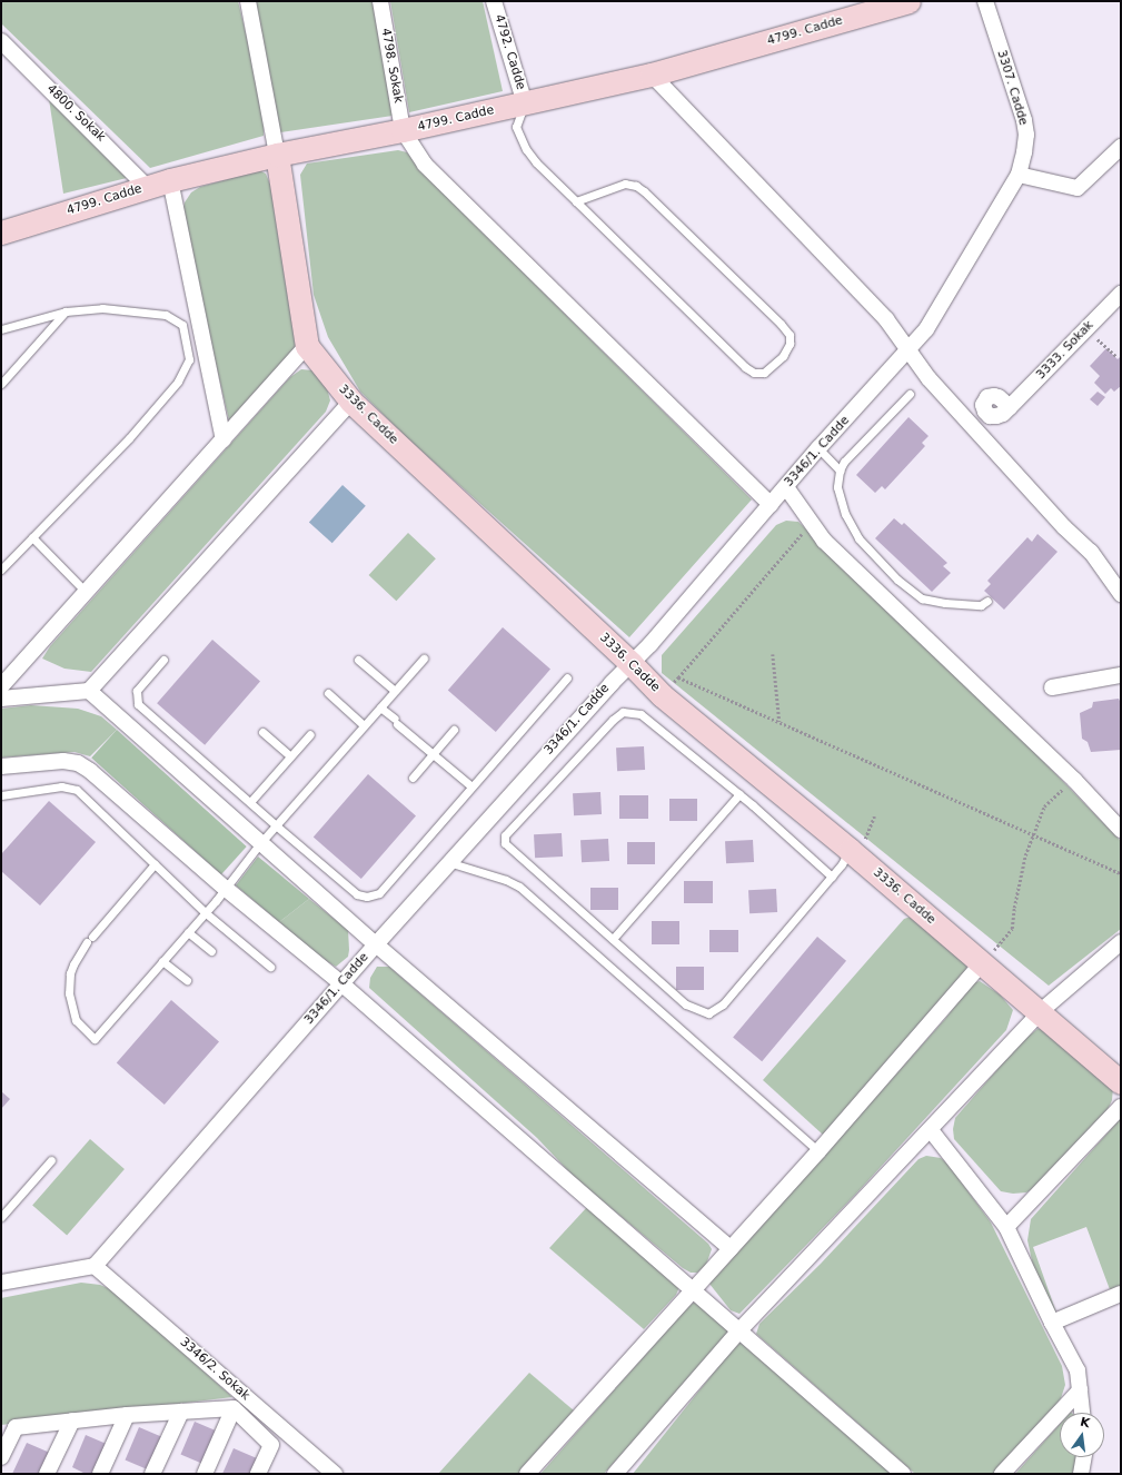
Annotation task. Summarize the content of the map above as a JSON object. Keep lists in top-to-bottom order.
{
  "streets": {
    "street": [
      "4799. Cadde",
      "4792. Cadde",
      "4798. Sokak",
      "3307. Cadde",
      "4800. Sokak",
      "3333. Sokak",
      "3336. Cadde",
      "3346/1. Cadde",
      "3346/2. Sokak"
    ]
  },
  "crossings": [
    ["4799. Cadde", "4792. Cadde"],
    ["4799. Cadde", "4798. Sokak"],
    ["4799. Cadde", "4800. Sokak"],
    ["4799. Cadde", "3336. Cadde"],
    ["3307. Cadde", "3346/1. Cadde"],
    ["3336. Cadde", "3346/1. Cadde"],
    ["3346/1. Cadde", "3346/2. Sokak"]
  ],
  "north": "top"
}
